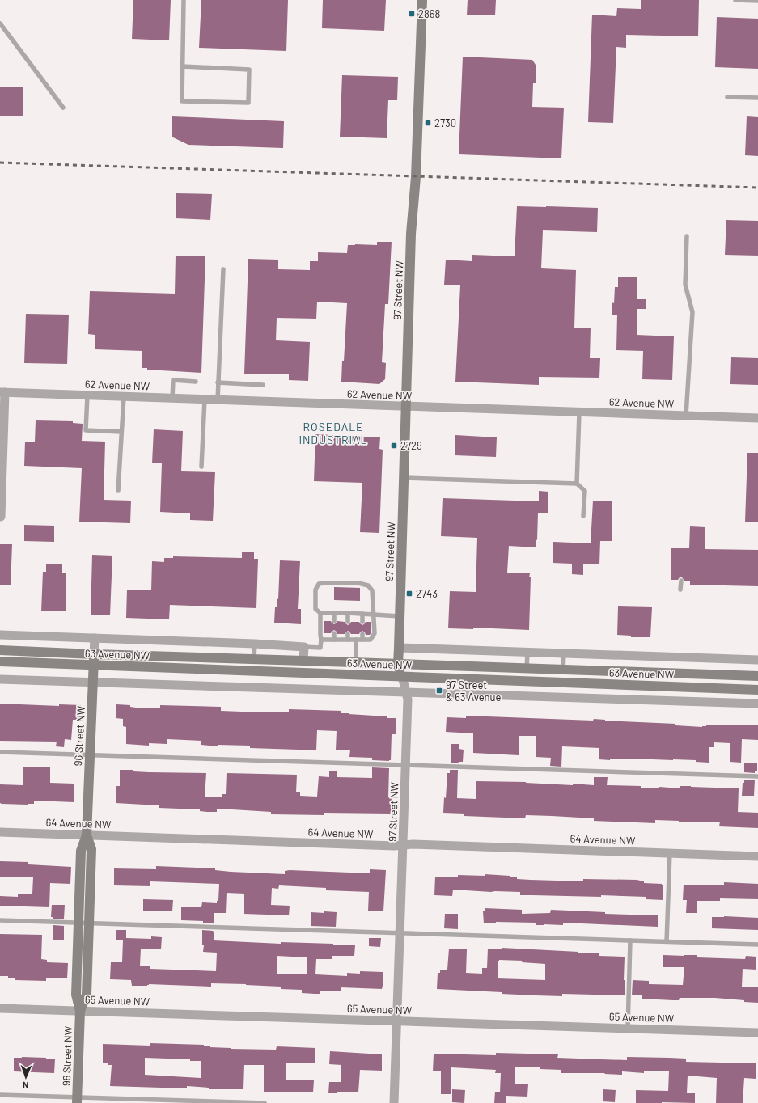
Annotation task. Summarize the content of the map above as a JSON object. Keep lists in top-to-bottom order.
{
  "streets": {
    "main road": ["97 Street NW", "63 Avenue NW", "96 Street NW"],
    "street": ["62 Avenue NW", "64 Avenue NW", "65 Avenue NW"]
  },
  "crossings": [
    ["97 Street NW", "62 Avenue NW"],
    ["97 Street NW", "63 Avenue NW"],
    ["97 Street NW", "64 Avenue NW"],
    ["97 Street NW", "65 Avenue NW"],
    ["63 Avenue NW", "96 Street NW"],
    ["96 Street NW", "64 Avenue NW"],
    ["96 Street NW", "65 Avenue NW"]
  ],
  "districts": ["ROSEDALE INDUSTRIAL"],
  "places": {
    "transit": [
      "2868",
      "2730",
      "2729",
      "2743",
      "97 Street & 63 Avenue"
    ]
  },
  "north": "bottom"
}
